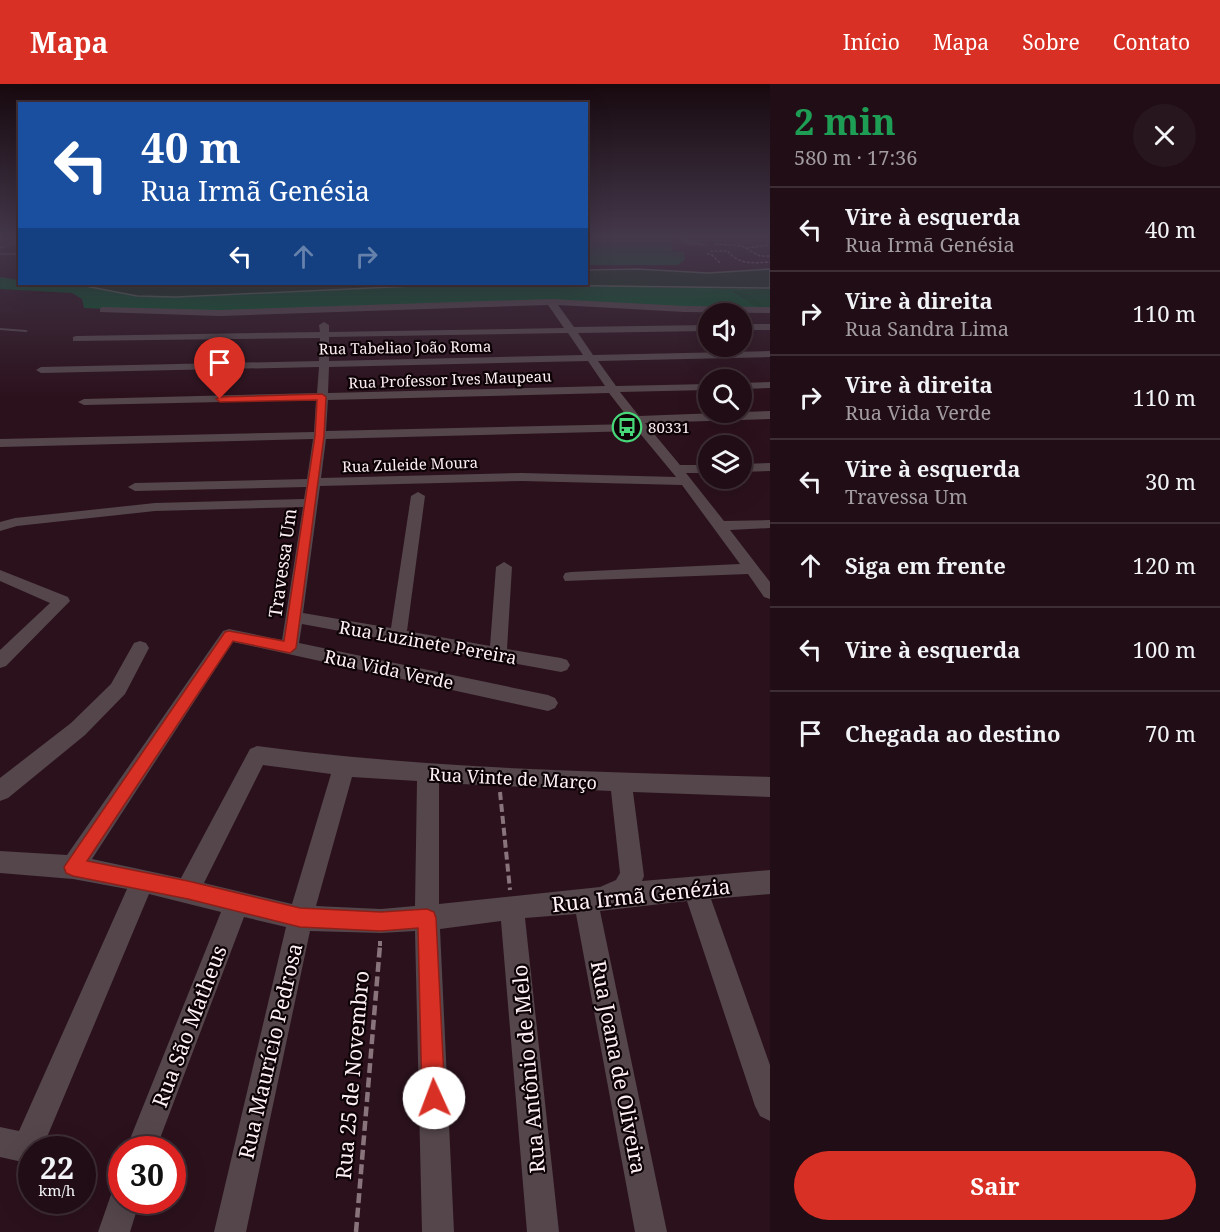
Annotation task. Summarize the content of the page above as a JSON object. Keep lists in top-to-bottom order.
{
  "streets": {
    "street": [
      "Rua Tabeliao João Roma",
      "Rua Professor Ives Maupeau",
      "Rua Zuleide Moura",
      "Travessa Um",
      "Rua Luzinete Pereira",
      "Rua Vida Verde",
      "Rua Vinte de Março",
      "Rua Irmã Genézia",
      "Rua São Matheus",
      "Rua Maurício Pedrosa",
      "Rua Joana de Oliveira",
      "Rua Antônio de Melo"
    ],
    "path": ["Rua 25 de Novembro"]
  },
  "crossings": [
    ["Rua Tabeliao João Roma", "Travessa Um"],
    ["Rua Professor Ives Maupeau", "Travessa Um"],
    ["Rua Zuleide Moura", "Travessa Um"],
    ["Travessa Um", "Rua Luzinete Pereira"],
    ["Travessa Um", "Rua Vida Verde"],
    ["Rua Vida Verde", "Rua Irmã Genézia"],
    ["Rua Vinte de Março", "Rua Irmã Genézia"],
    ["Rua Vinte de Março", "Rua Maurício Pedrosa"],
    ["Rua Irmã Genézia", "Rua São Matheus"],
    ["Rua Irmã Genézia", "Rua Maurício Pedrosa"],
    ["Rua Irmã Genézia", "Rua Joana de Oliveira"],
    ["Rua Irmã Genézia", "Rua Antônio de Melo"],
    ["Rua Irmã Genézia", "Rua 25 de Novembro"]
  ],
  "places": {
    "bus stop": ["80331"]
  },
  "page": {
    "header": "Mapa",
    "nav": [
      "Início",
      "Mapa",
      "Sobre",
      "Contato"
    ],
    "heading": ["2 min", "580 m · 17:36"],
    "turn": ["40 m", "Rua Irmã Genésia"],
    "list": [
      {
        "name": "Vire à esquerda",
        "note": "Rua Irmã Genésia",
        "value": "40 m"
      },
      {
        "name": "Vire à direita",
        "note": "Rua Sandra Lima",
        "value": "110 m"
      },
      {
        "name": "Vire à direita",
        "note": "Rua Vida Verde",
        "value": "110 m"
      },
      {
        "name": "Vire à esquerda",
        "note": "Travessa Um",
        "value": "30 m"
      },
      {
        "name": "Siga em frente",
        "value": "120 m"
      },
      {
        "name": "Vire à esquerda",
        "value": "100 m"
      },
      {
        "name": "Chegada ao destino",
        "value": "70 m"
      }
    ],
    "speed": "22 km/h",
    "limit": "30",
    "buttons": "Sair"
  }
}
